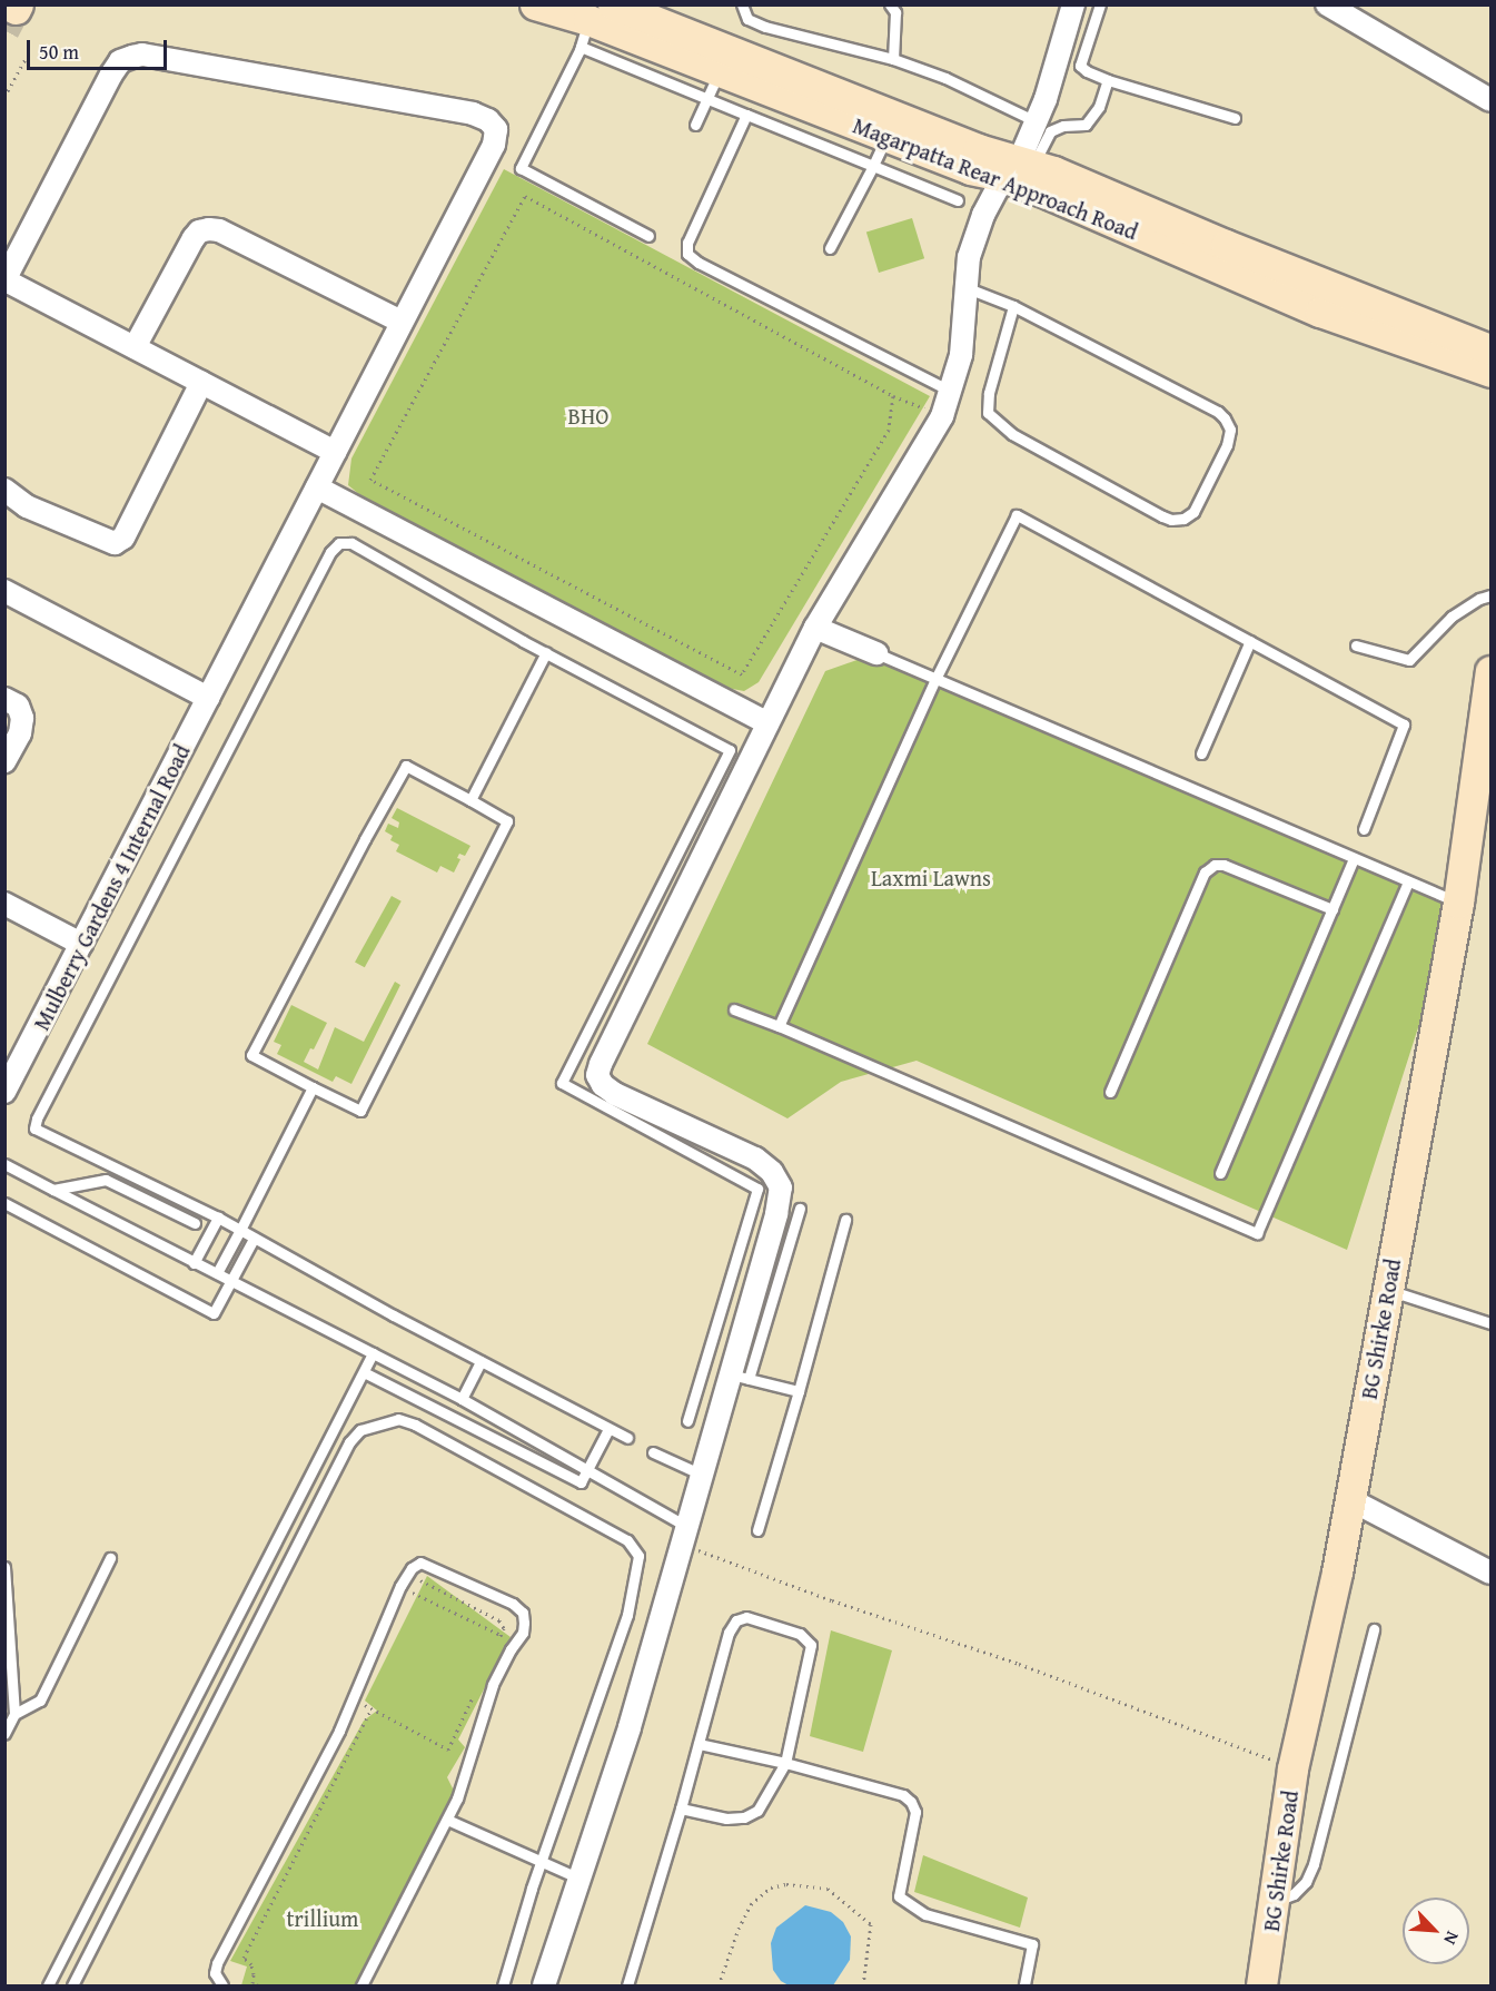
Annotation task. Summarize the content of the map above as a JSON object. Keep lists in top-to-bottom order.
{
  "streets": {
    "street": ["Magarpatta Rear Approach Road", "Mulberry Gardens 4 Internal Road", "BG Shirke Road"]
  },
  "parks": ["BHO", "Laxmi Lawns", "trillium"],
  "scale_bar": "50 m",
  "north": "bottom right"
}
